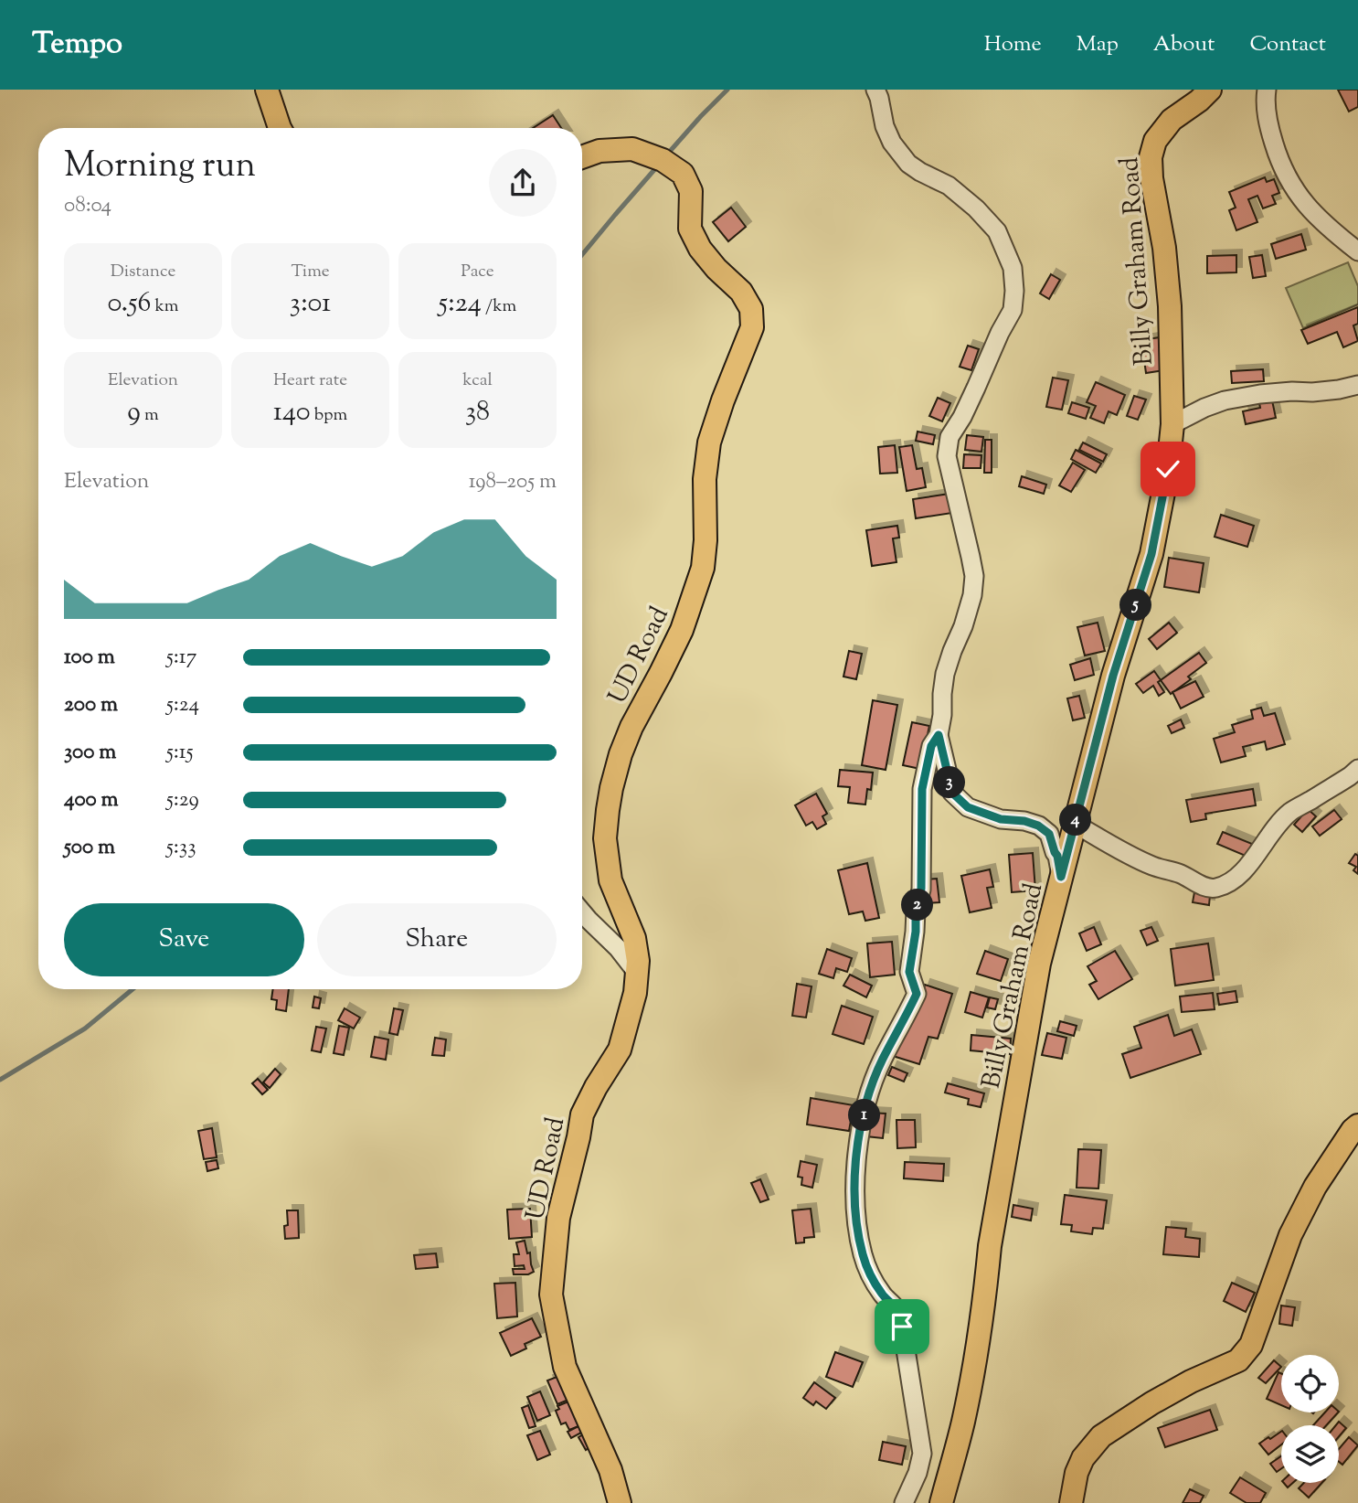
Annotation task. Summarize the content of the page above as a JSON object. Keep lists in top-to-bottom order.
{
  "streets": {
    "main road": ["Billy Graham Road", "UD Road"]
  },
  "page": {
    "header": "Tempo",
    "nav": [
      "Home",
      "Map",
      "About",
      "Contact"
    ],
    "heading": ["Morning run", "08:04"],
    "stats": [
      ["Distance", "0.56 km"],
      ["Time", "3:01"],
      ["Pace", "5:24 /km"],
      ["Elevation", "9 m"],
      ["Heart rate", "140 bpm"],
      ["kcal", "38"]
    ],
    "chart": ["Elevation", "198–205 m"],
    "pins": [
      "5",
      "3",
      "4",
      "2",
      "1"
    ],
    "list": [
      {
        "name": "100 m",
        "note": "5:17"
      },
      {
        "name": "200 m",
        "note": "5:24"
      },
      {
        "name": "300 m",
        "note": "5:15"
      },
      {
        "name": "400 m",
        "note": "5:29"
      },
      {
        "name": "500 m",
        "note": "5:33"
      }
    ],
    "buttons": ["Save", "Share"]
  }
}
